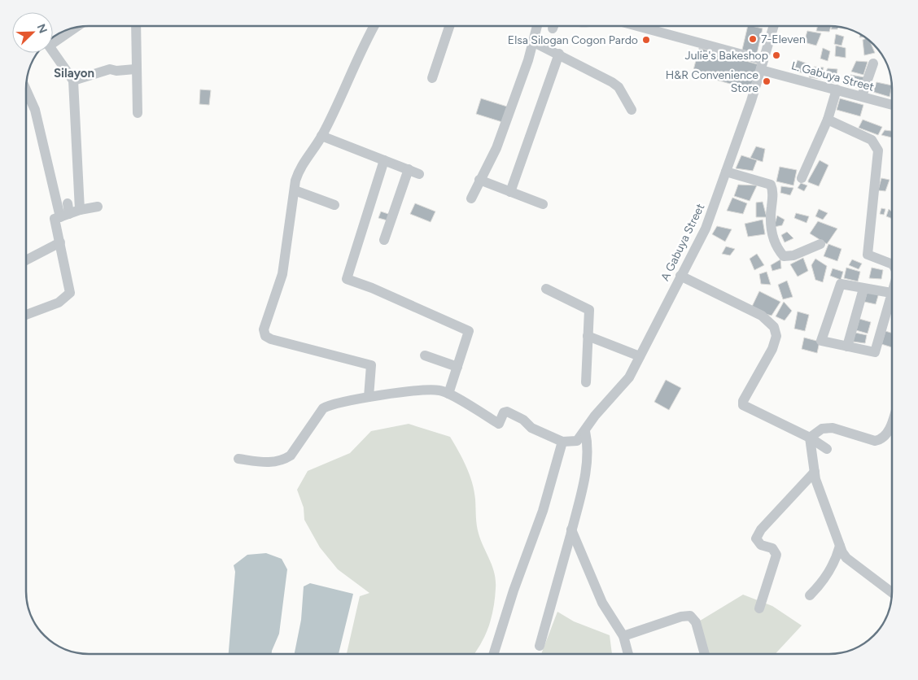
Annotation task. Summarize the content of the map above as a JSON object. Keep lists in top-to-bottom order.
{
  "streets": {
    "street": ["L. Gabuya Street", "A Gabuya Street"]
  },
  "crossings": [
    ["L. Gabuya Street", "A Gabuya Street"]
  ],
  "districts": ["Silayon"],
  "places": [
    "7-Eleven",
    "Elsa Silogan Cogon Pardo",
    "Julie's Bakeshop",
    "H&R Convenience Store"
  ],
  "north": "top right"
}
